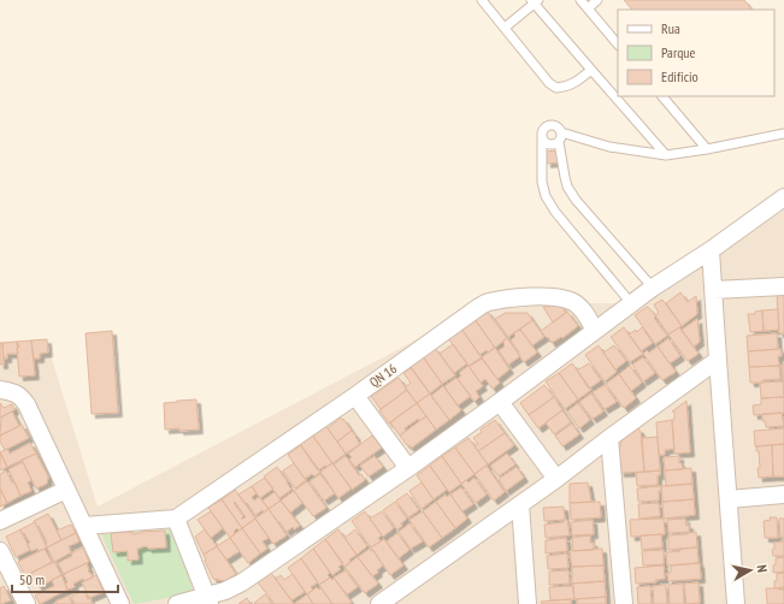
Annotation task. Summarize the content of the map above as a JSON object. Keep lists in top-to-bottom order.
{
  "streets": {
    "street": ["QN 16"]
  },
  "legend": ["Rua", "Parque", "Edifício"],
  "scale_bar": "50 m",
  "north": "right"
}
